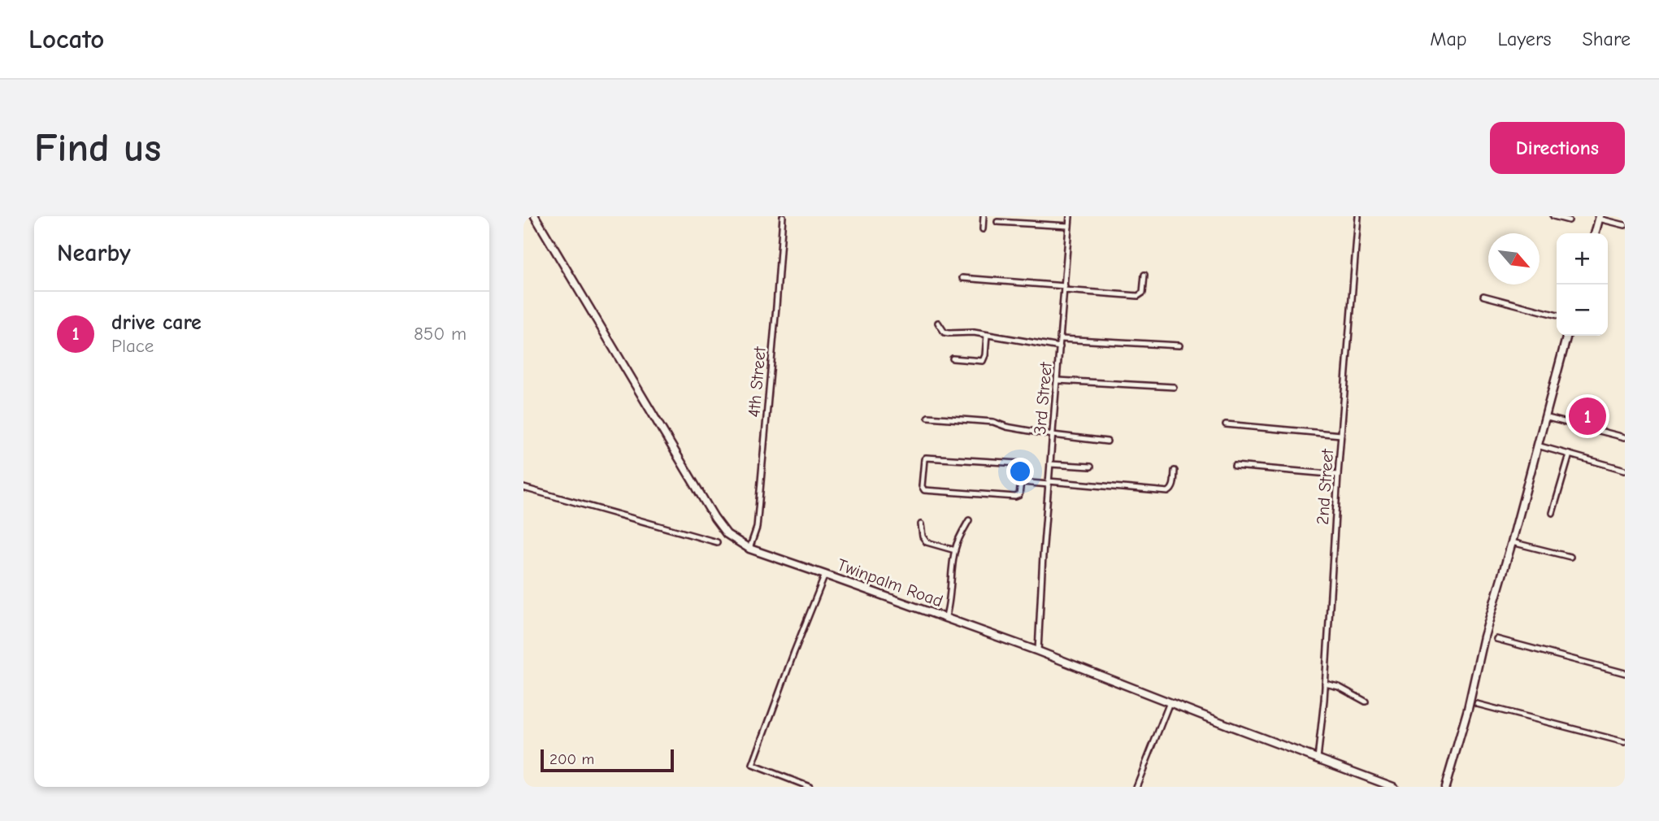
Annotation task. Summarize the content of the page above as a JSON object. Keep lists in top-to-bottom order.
{
  "streets": {
    "main road": ["Twinpalm Road"],
    "street": ["4th Street", "3rd Street", "2nd Street"]
  },
  "crossings": [
    ["4th Street", "Twinpalm Road"],
    ["3rd Street", "Twinpalm Road"],
    ["2nd Street", "Twinpalm Road"]
  ],
  "scale_bar": "200 m",
  "north": "bottom right",
  "page": {
    "header": "Locato",
    "nav": ["Map", "Layers", "Share"],
    "buttons": "Directions",
    "title": "Find us",
    "heading": "Nearby",
    "map_buttons": ["+", "−"],
    "list": [
      {
        "mark": "1",
        "name": "drive care",
        "note": "Place",
        "value": "850 m"
      }
    ],
    "pins": "1",
    "scale": "200 m"
  }
}
